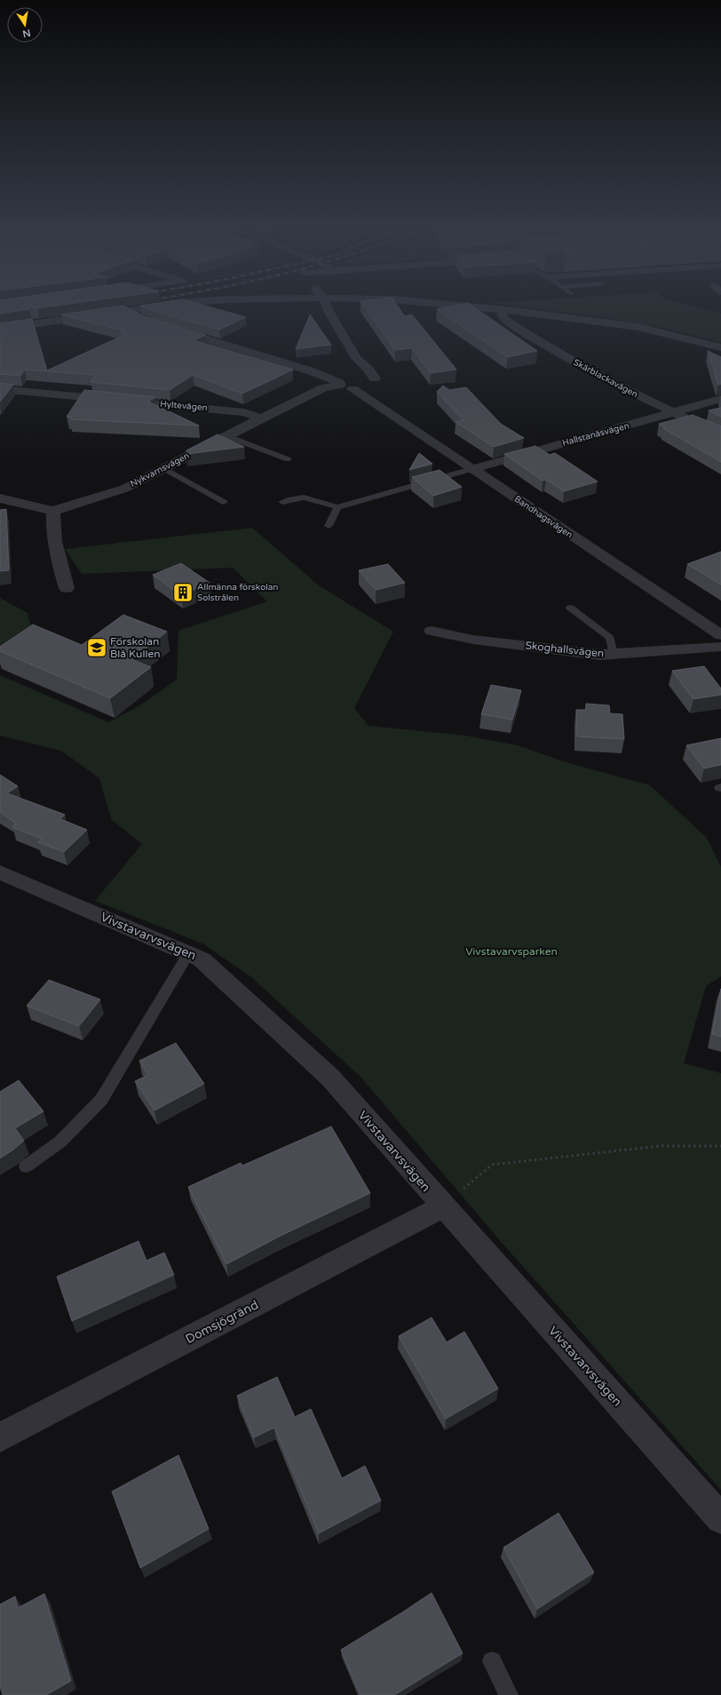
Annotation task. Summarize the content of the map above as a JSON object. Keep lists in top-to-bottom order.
{
  "streets": {
    "street": [
      "Skärblackavägen",
      "Hyltevägen",
      "Hallstanäsvägen",
      "Nykvarnsvägen",
      "Bandhagsvägen",
      "Skoghallsvägen",
      "Vivstavarvsvägen",
      "Domsjögränd"
    ]
  },
  "crossings": [
    ["Skärblackavägen", "Hallstanäsvägen"],
    ["Hyltevägen", "Nykvarnsvägen"],
    ["Hallstanäsvägen", "Bandhagsvägen"],
    ["Nykvarnsvägen", "Bandhagsvägen"],
    ["Vivstavarvsvägen", "Domsjögränd"]
  ],
  "parks": ["Vivstavarvsparken"],
  "places": {
    "building": ["Allmänna förskolan Solstrålen"],
    "school or university": ["Förskolan Blå Kullen"]
  },
  "north": "bottom"
}
